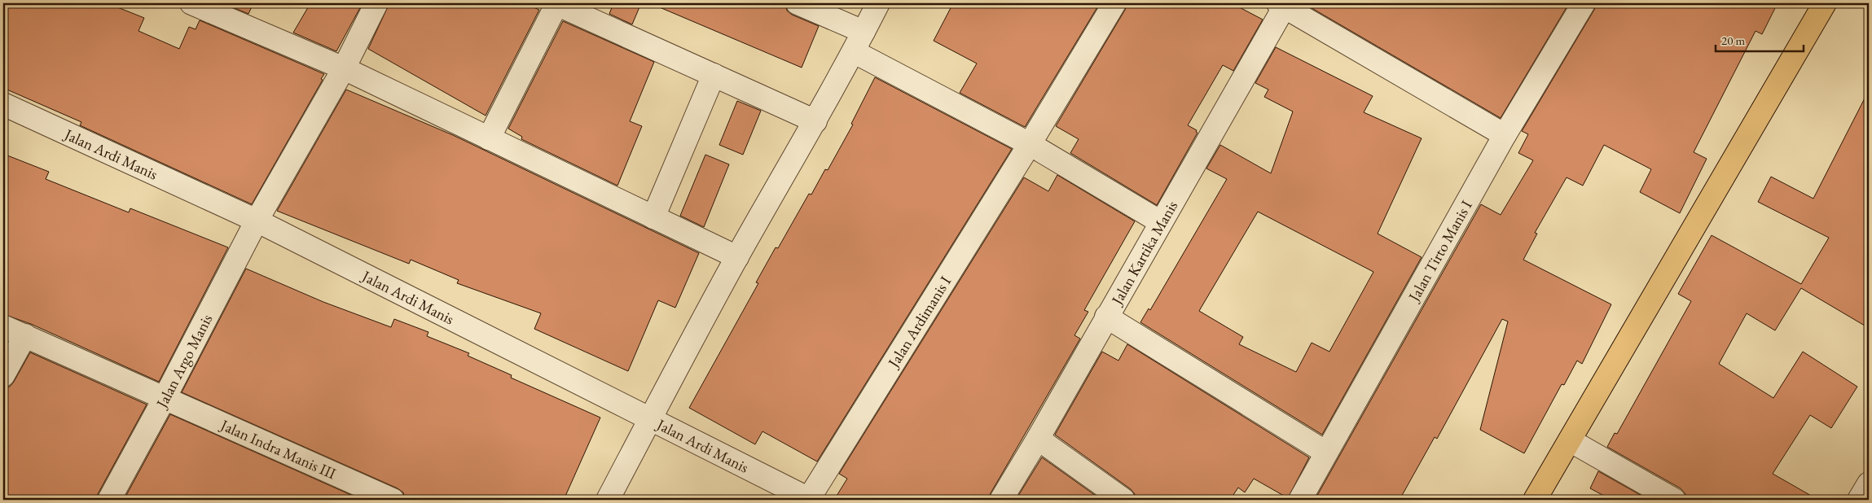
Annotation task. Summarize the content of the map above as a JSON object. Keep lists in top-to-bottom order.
{
  "streets": {
    "street": [
      "Jalan Ardi Manis",
      "Jalan Tirto Manis I",
      "Jalan Kartika Manis",
      "Jalan Ardimanis I",
      "Jalan Argo Manis",
      "Jalan Indra Manis III"
    ]
  },
  "crossings": [
    ["Jalan Ardi Manis", "Jalan Ardimanis I"],
    ["Jalan Ardi Manis", "Jalan Argo Manis"],
    ["Jalan Argo Manis", "Jalan Indra Manis III"]
  ],
  "scale_bar": "20 m"
}
